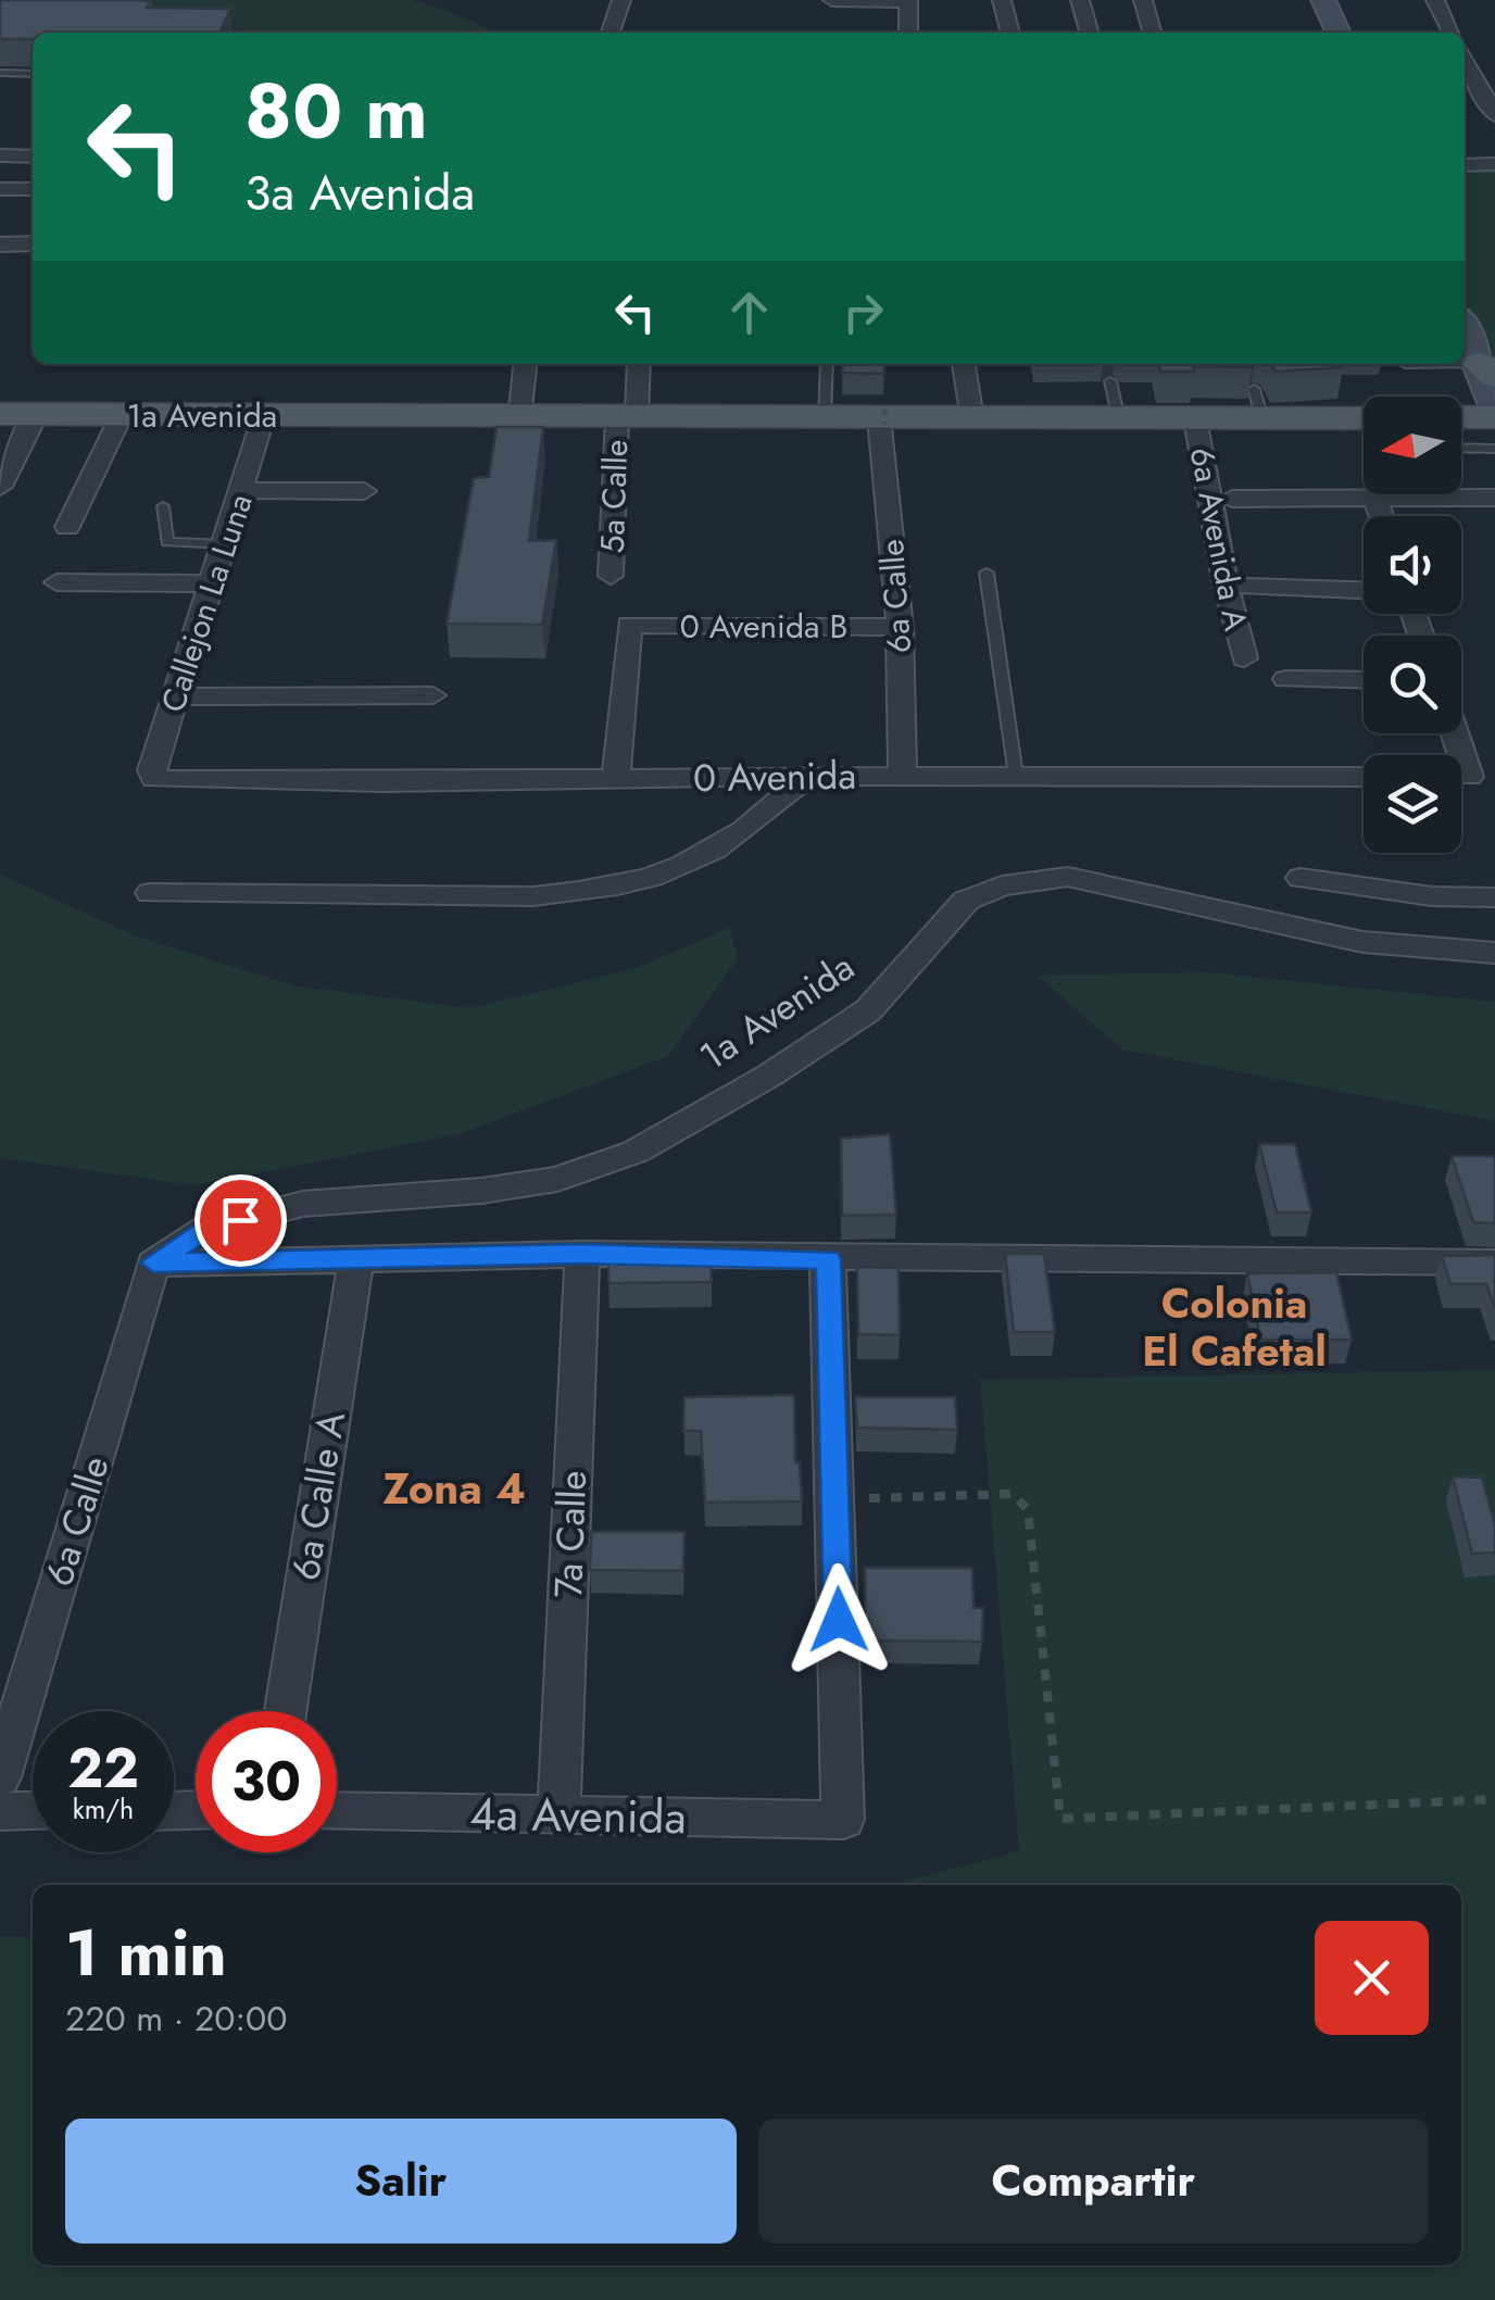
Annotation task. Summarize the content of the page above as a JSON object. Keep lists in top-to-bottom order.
{
  "streets": {
    "main road": ["1a Avenida"],
    "street": [
      "5a Calle",
      "6a Avenida A",
      "6a Calle",
      "Callejon La Luna",
      "0 Avenida B",
      "0 Avenida",
      "6a Calle A",
      "7a Calle",
      "4a Avenida"
    ]
  },
  "crossings": [
    ["1a Avenida", "5a Calle"],
    ["1a Avenida", "6a Avenida A"],
    ["1a Avenida", "6a Calle"],
    ["1a Avenida", "Callejon La Luna"],
    ["6a Calle", "0 Avenida B"],
    ["6a Calle", "0 Avenida"],
    ["Callejon La Luna", "0 Avenida"],
    ["0 Avenida B", "0 Avenida"],
    ["7a Calle", "4a Avenida"]
  ],
  "districts": ["Colonia El Cafetal", "Zona 4"],
  "north": "left",
  "page": {
    "turn": ["80 m", "3a Avenida"],
    "speed": "22 km/h",
    "limit": "30",
    "heading": ["1 min", "220 m · 20:00"],
    "buttons": ["Salir", "Compartir"]
  }
}
